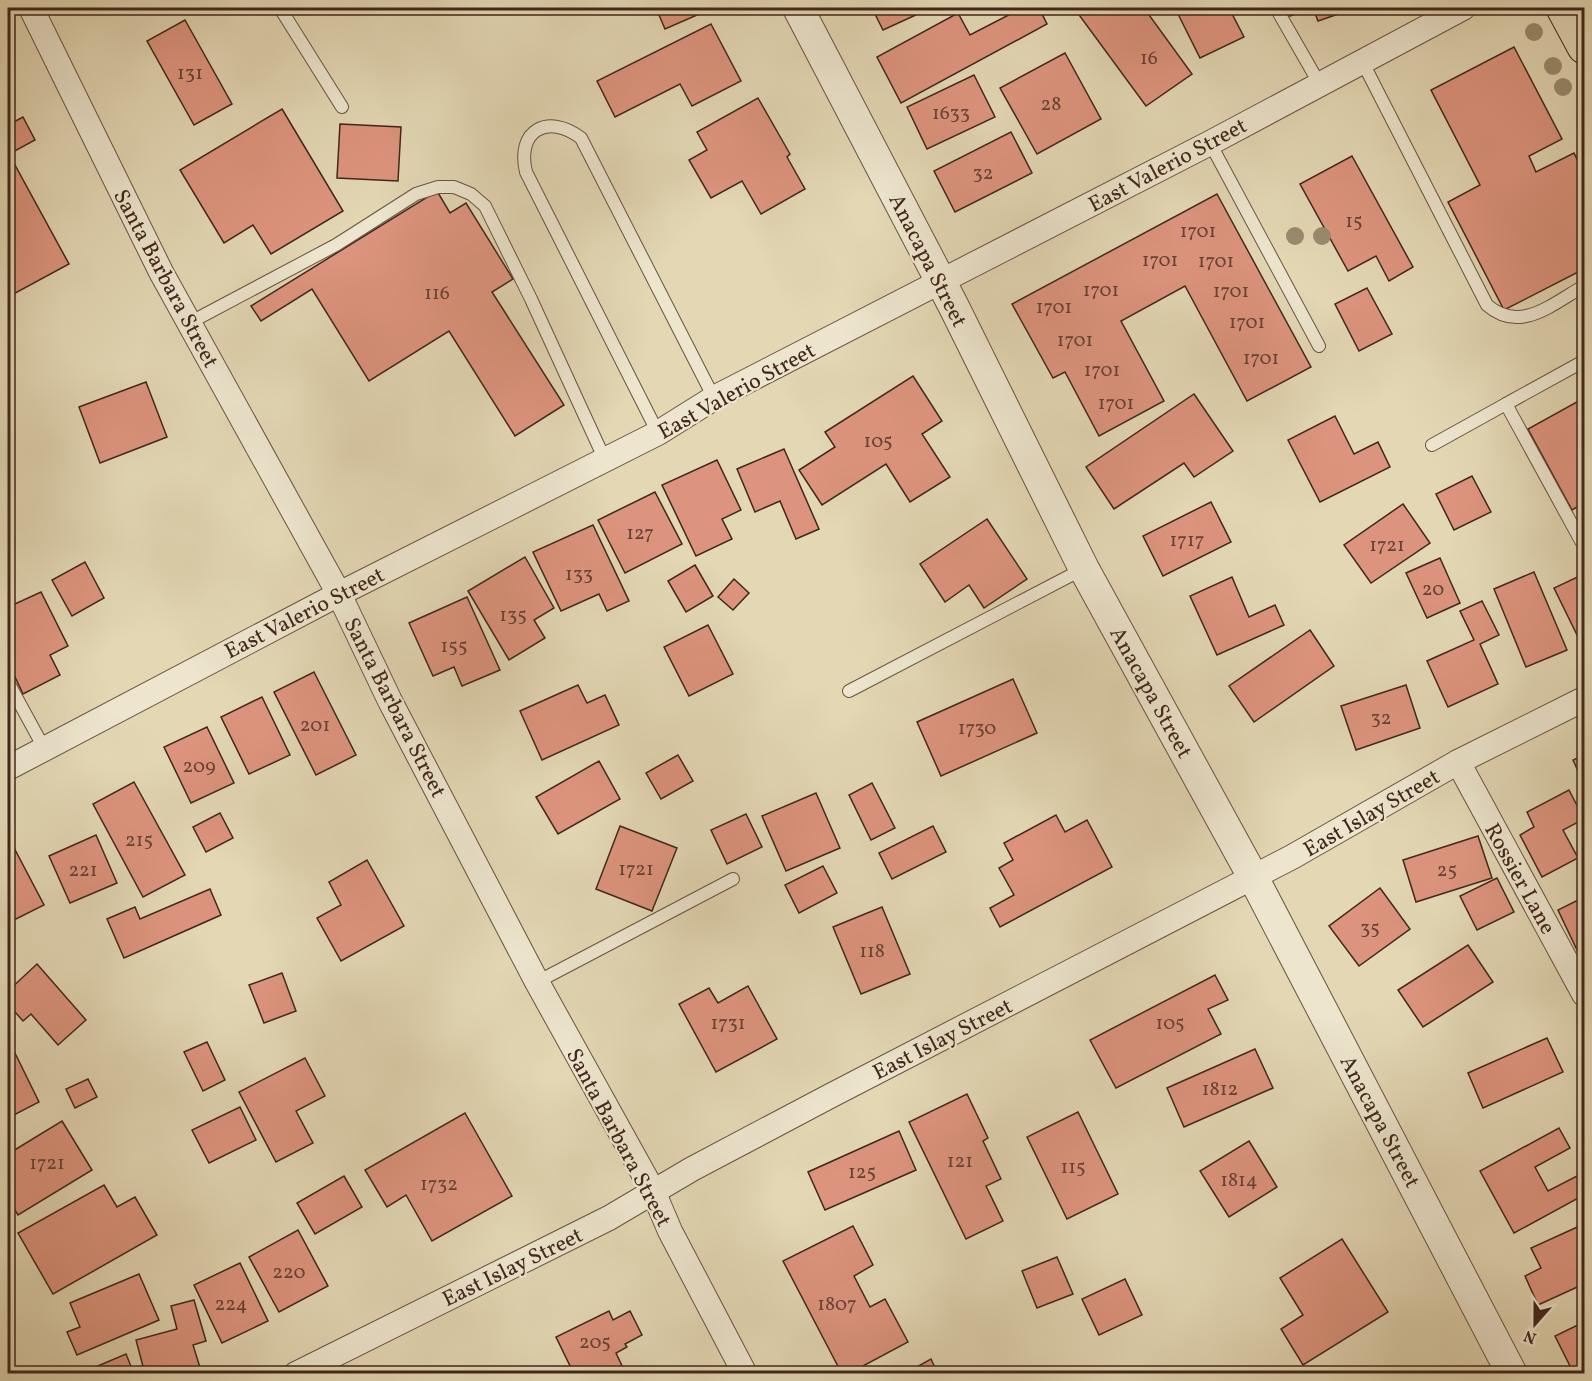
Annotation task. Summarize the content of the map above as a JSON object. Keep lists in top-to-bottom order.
{
  "streets": {
    "street": [
      "East Valerio Street",
      "Anacapa Street",
      "Santa Barbara Street",
      "East Islay Street",
      "Rossier Lane"
    ]
  },
  "crossings": [
    ["East Valerio Street", "Anacapa Street"],
    ["East Valerio Street", "Santa Barbara Street"],
    ["Anacapa Street", "East Islay Street"],
    ["Santa Barbara Street", "East Islay Street"],
    ["East Islay Street", "Rossier Lane"]
  ],
  "house_numbers": [
    "16",
    "131",
    "28",
    "1633",
    "32",
    "15",
    "1701",
    "1701",
    "1701",
    "1701",
    "1701",
    "116",
    "1701",
    "1701",
    "1701",
    "1701",
    "1701",
    "1701",
    "105",
    "127",
    "1717",
    "1721",
    "133",
    "20",
    "135",
    "155",
    "32",
    "201",
    "1730",
    "209",
    "215",
    "1721",
    "221",
    "25",
    "35",
    "118",
    "1731",
    "105",
    "1812",
    "121",
    "1721",
    "115",
    "125",
    "1814",
    "1732",
    "220",
    "224",
    "1807",
    "205"
  ],
  "north": "bottom"
}
